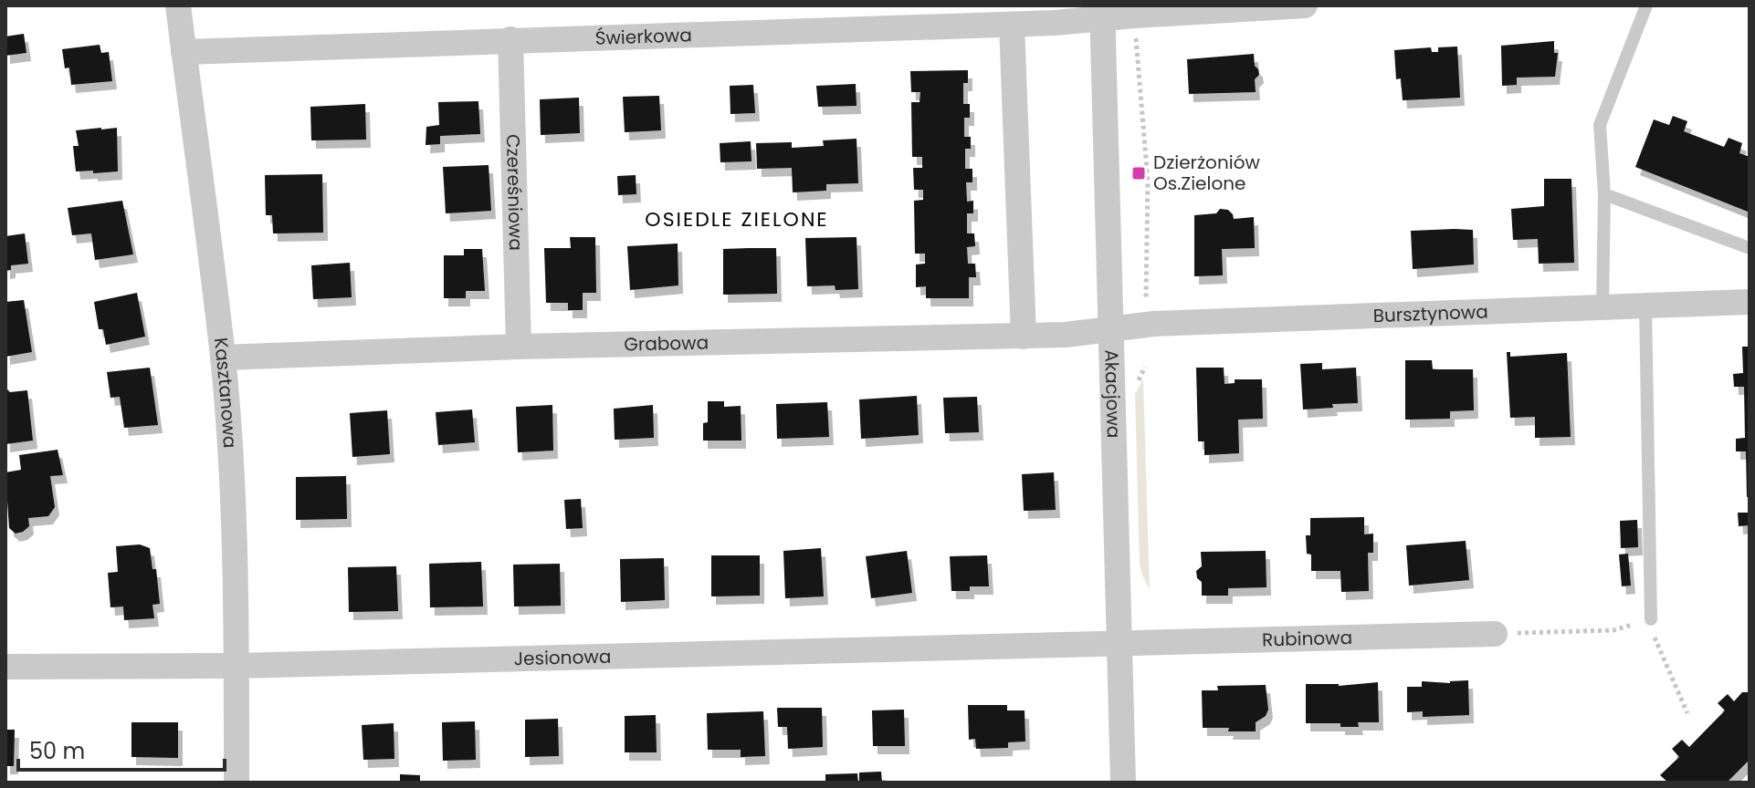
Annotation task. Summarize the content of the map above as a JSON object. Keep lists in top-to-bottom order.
{
  "streets": {
    "street": [
      "Świerkowa",
      "Czereśniowa",
      "Bursztynowa",
      "Grabowa",
      "Kasztanowa",
      "Akacjowa",
      "Rubinowa",
      "Jesionowa"
    ]
  },
  "crossings": [
    ["Świerkowa", "Czereśniowa"],
    ["Świerkowa", "Kasztanowa"],
    ["Świerkowa", "Akacjowa"],
    ["Czereśniowa", "Grabowa"],
    ["Bursztynowa", "Grabowa"],
    ["Bursztynowa", "Akacjowa"],
    ["Grabowa", "Kasztanowa"],
    ["Grabowa", "Akacjowa"],
    ["Kasztanowa", "Jesionowa"],
    ["Akacjowa", "Rubinowa"],
    ["Akacjowa", "Jesionowa"],
    ["Rubinowa", "Jesionowa"]
  ],
  "districts": ["OSIEDLE ZIELONE"],
  "places": {
    "transit": ["Dzierżoniów Os.Zielone"]
  },
  "scale_bar": "50 m"
}
